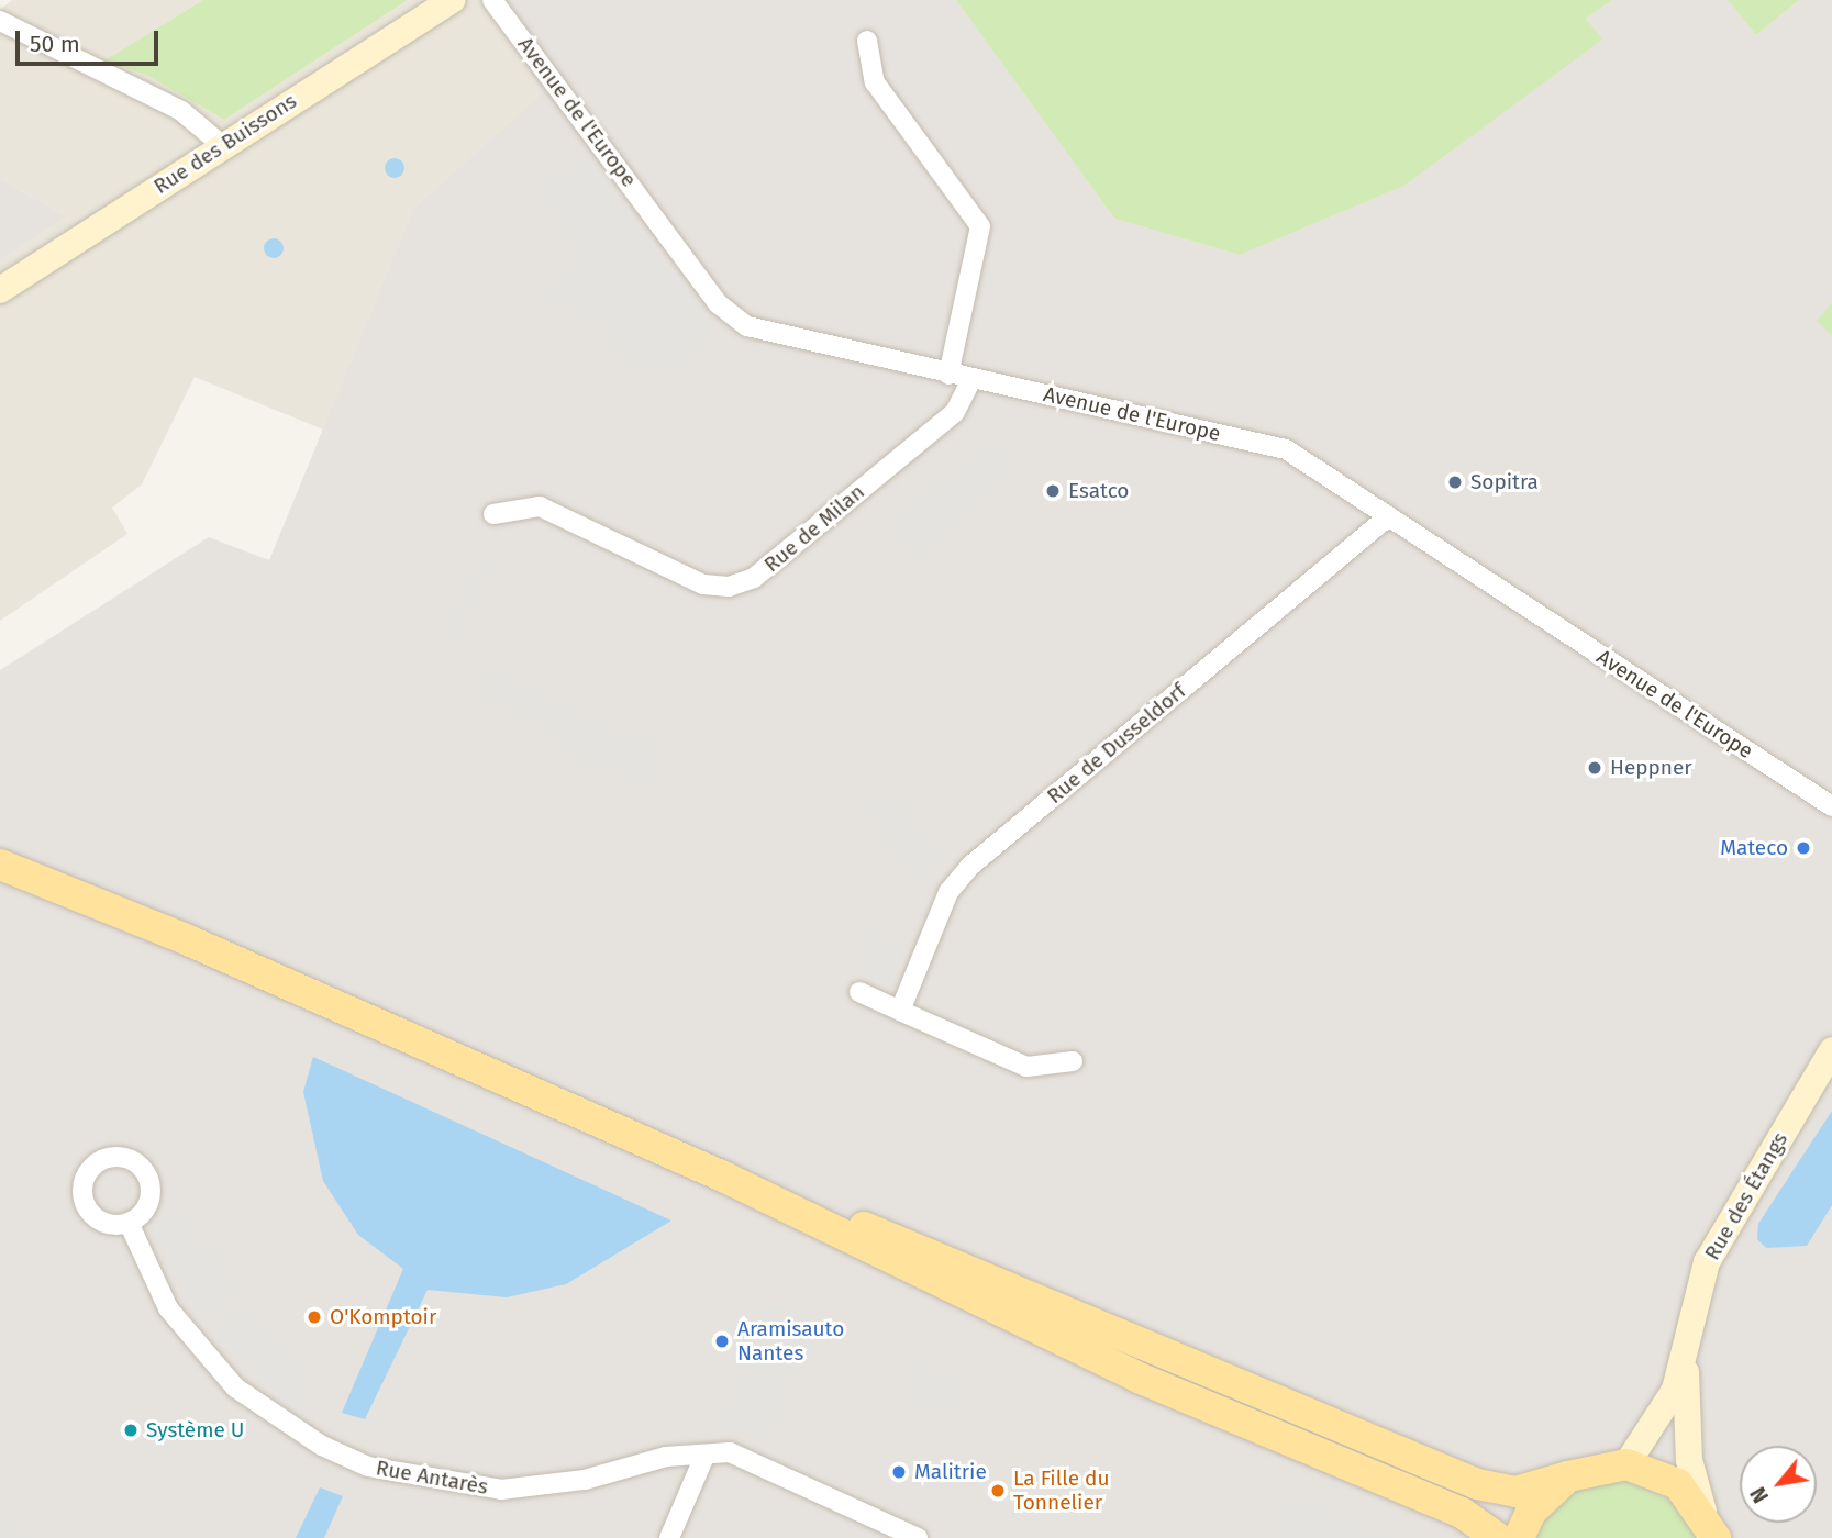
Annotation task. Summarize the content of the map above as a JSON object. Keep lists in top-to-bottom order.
{
  "streets": {
    "main road": ["Rue des Buissons", "Rue des Étangs"],
    "street": [
      "Avenue de l'Europe",
      "Rue de Milan",
      "Rue de Dusseldorf",
      "Rue Antarès"
    ]
  },
  "crossings": [
    ["Avenue de l'Europe", "Rue de Milan"],
    ["Avenue de l'Europe", "Rue de Dusseldorf"]
  ],
  "places": [
    "Sopitra",
    "Esatco",
    "Heppner",
    "Mateco",
    "O'Komptoir",
    "Aramisauto Nantes",
    "Système U",
    "Malitrie",
    "La Fille du Tonnelier"
  ],
  "scale_bar": "50 m",
  "north": "bottom left"
}
